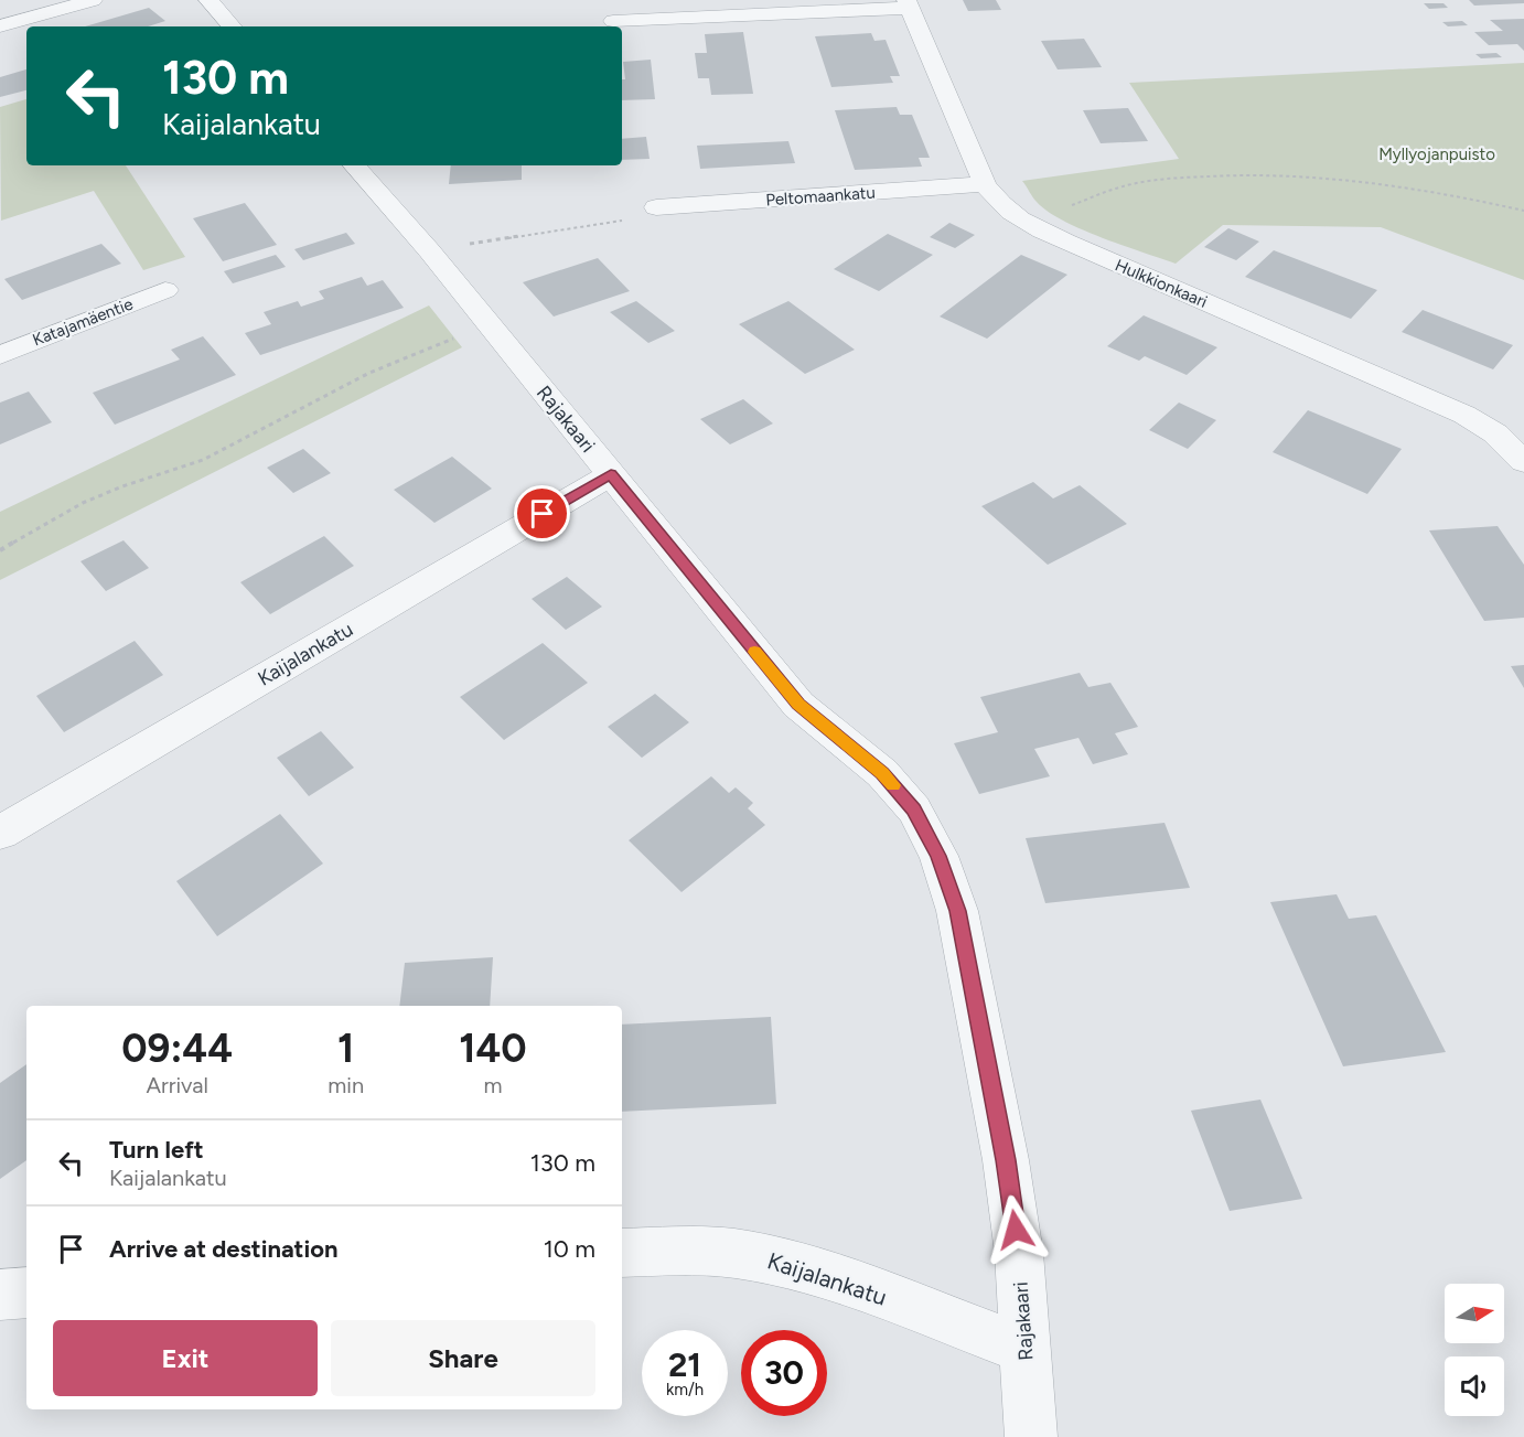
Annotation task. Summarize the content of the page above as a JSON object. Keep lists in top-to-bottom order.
{
  "streets": {
    "street": [
      "Peltomaankatu",
      "Hulkkionkaari",
      "Katajamäentie",
      "Rajakaari",
      "Kaijalankatu"
    ]
  },
  "crossings": [
    ["Peltomaankatu", "Hulkkionkaari"],
    ["Rajakaari", "Kaijalankatu"]
  ],
  "parks": ["Myllyojanpuisto"],
  "north": "right",
  "page": {
    "turn": ["130 m", "Kaijalankatu"],
    "eta": [
      "09:44",
      "Arrival",
      "1",
      "min",
      "140",
      "m"
    ],
    "list": [
      {
        "name": "Turn left",
        "note": "Kaijalankatu",
        "value": "130 m"
      },
      {
        "name": "Arrive at destination",
        "value": "10 m"
      }
    ],
    "buttons": ["Exit", "Share"],
    "speed": "21 km/h",
    "limit": "30"
  }
}
